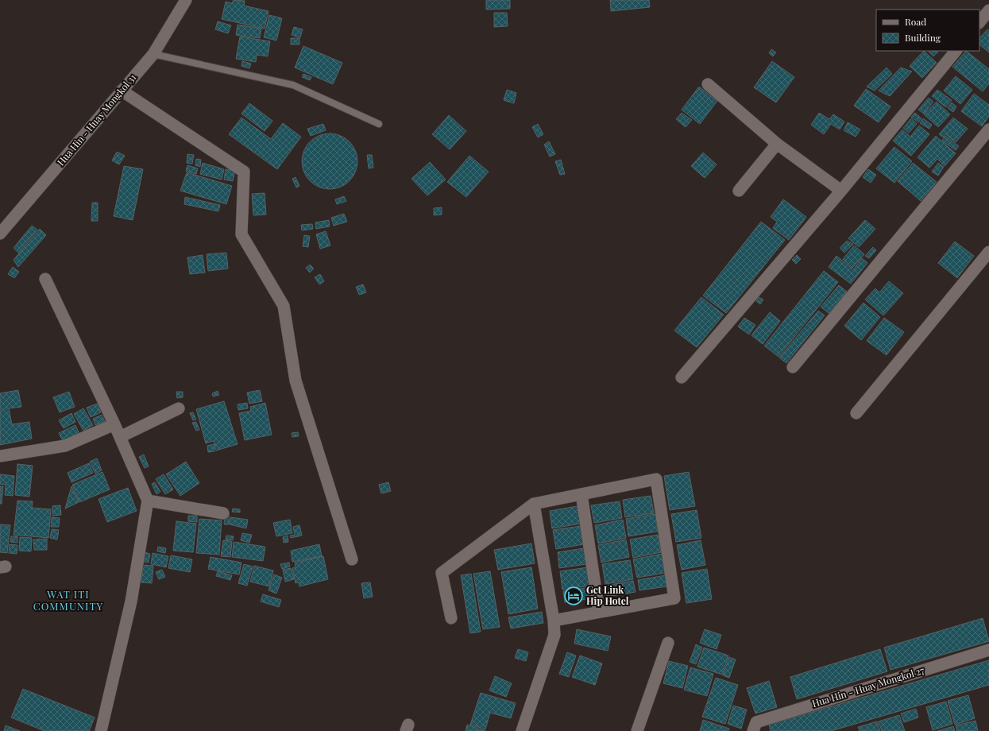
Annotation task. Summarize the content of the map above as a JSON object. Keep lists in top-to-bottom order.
{
  "streets": {
    "street": ["Hua Hin - Huay Mongkol 31", "Hua Hin - Huay Mongkol 27"]
  },
  "districts": ["WAT ITI COMMUNITY"],
  "places": {
    "hotel": ["Get Link Hip Hotel"]
  },
  "legend": ["Road", "Building"]
}
